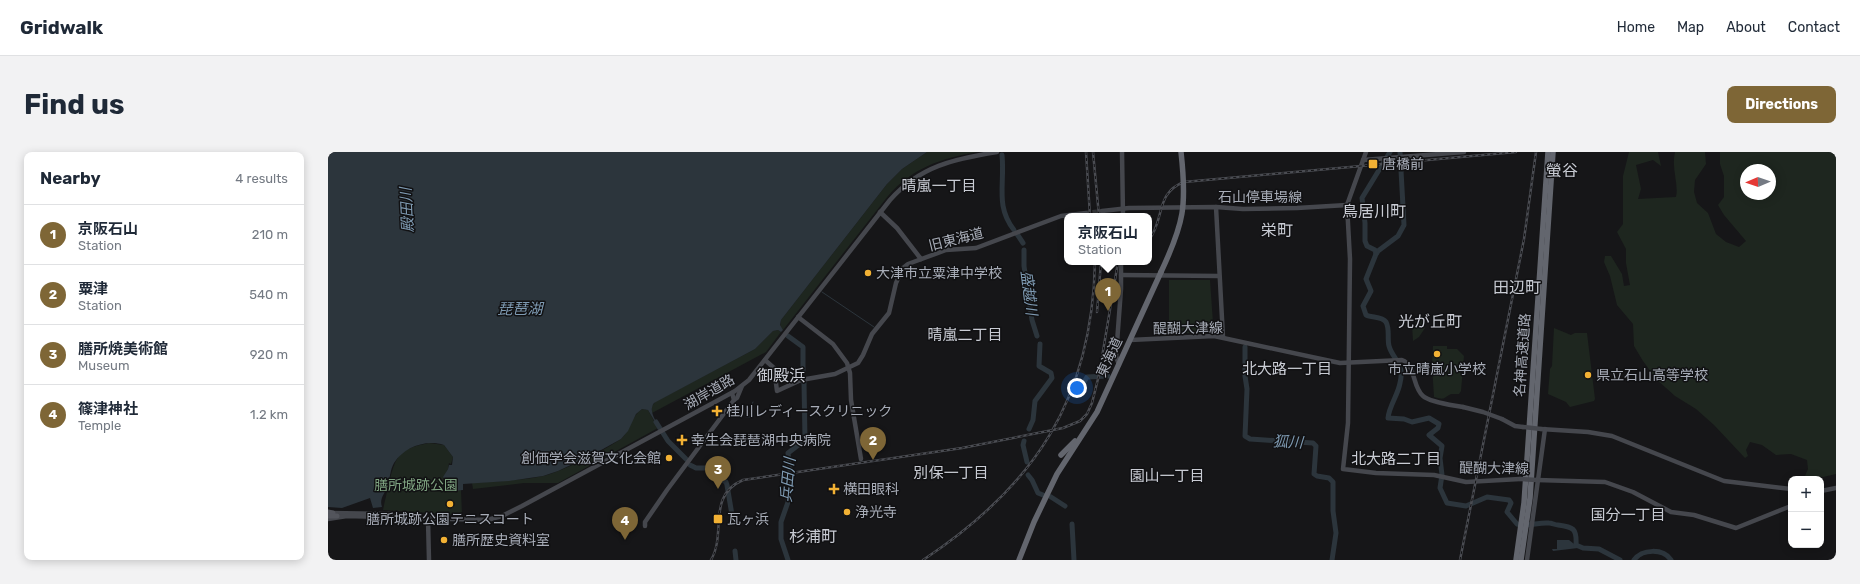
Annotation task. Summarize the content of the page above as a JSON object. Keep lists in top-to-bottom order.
{
  "streets": {
    "highway": ["名神高速道路", "東海道"],
    "street": [
      "石山停車場線",
      "旧東海道",
      "醍醐大津線",
      "湖岸道路"
    ]
  },
  "crossings": [
    ["旧東海道", "湖岸道路"],
    ["醍醐大津線", "東海道"]
  ],
  "districts": [
    "螢谷",
    "晴嵐一丁目",
    "鳥居川町",
    "栄町",
    "田辺町",
    "光が丘町",
    "晴嵐二丁目",
    "北大路一丁目",
    "御殿浜",
    "北大路二丁目",
    "別保一丁目",
    "園山一丁目",
    "国分一丁目",
    "杉浦町"
  ],
  "water": [
    "殿田川",
    "盛越川",
    "琵琶湖",
    "狐川",
    "兵田川"
  ],
  "parks": ["膳所城跡公園"],
  "places": {
    "transit": ["唐橋前", "瓦ヶ浜"],
    "other": [
      "大津市立粟津中学校",
      "市立晴嵐小学校",
      "県立石山高等学校",
      "創価学会滋賀文化会館",
      "膳所城跡公園テニスコート",
      "浄光寺",
      "膳所歴史資料室"
    ],
    "health": ["桂川レディースクリニック", "幸生会琵琶湖中央病院", "横田眼科"]
  },
  "north": "left",
  "page": {
    "header": "Gridwalk",
    "nav": [
      "Home",
      "Map",
      "About",
      "Contact"
    ],
    "buttons": "Directions",
    "title": "Find us",
    "heading": ["Nearby", "4 results"],
    "list": [
      {
        "mark": "1",
        "name": "京阪石山",
        "note": "Station",
        "value": "210 m"
      },
      {
        "mark": "2",
        "name": "粟津",
        "note": "Station",
        "value": "540 m"
      },
      {
        "mark": "3",
        "name": "膳所焼美術館",
        "note": "Museum",
        "value": "920 m"
      },
      {
        "mark": "4",
        "name": "篠津神社",
        "note": "Temple",
        "value": "1.2 km"
      }
    ],
    "popup": ["京阪石山", "Station"],
    "pins": [
      "1",
      "2",
      "3",
      "4"
    ],
    "map_buttons": ["+", "−"]
  }
}
